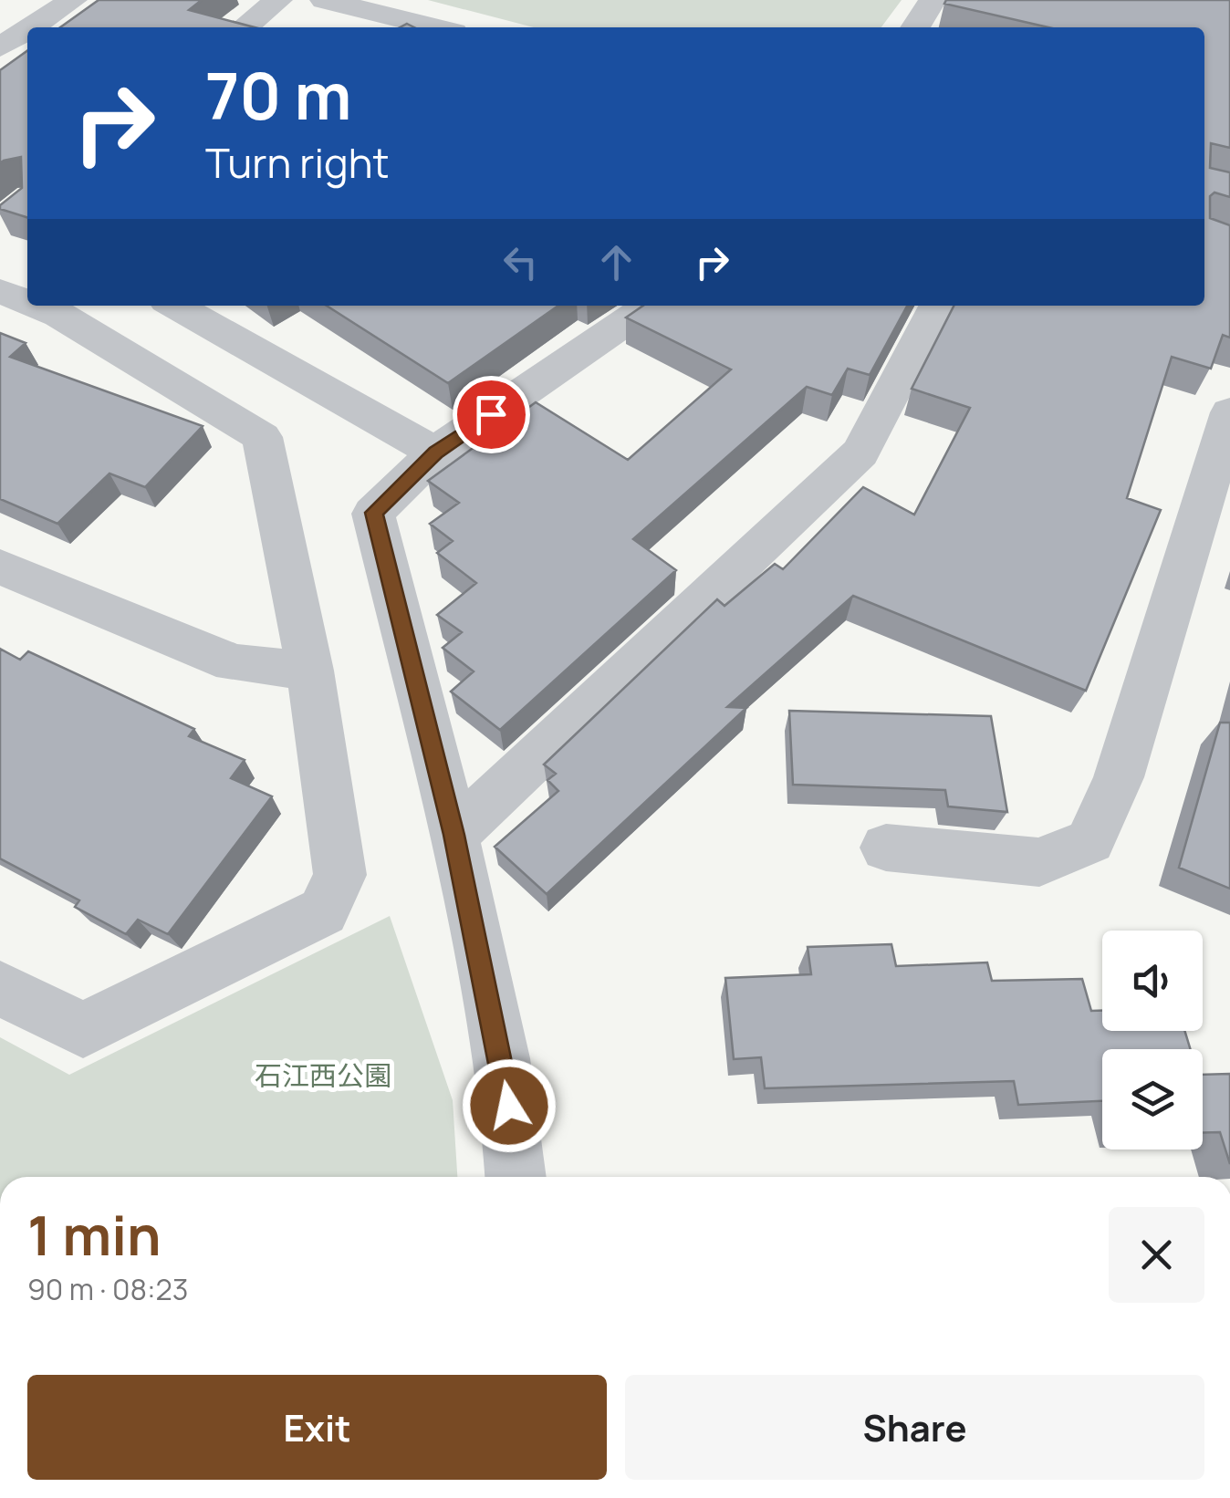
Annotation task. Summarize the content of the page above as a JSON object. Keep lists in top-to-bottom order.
{
  "parks": ["石江西公園"],
  "page": {
    "turn": ["70 m", "Turn right"],
    "heading": ["1 min", "90 m · 08:23"],
    "buttons": ["Exit", "Share"]
  }
}
